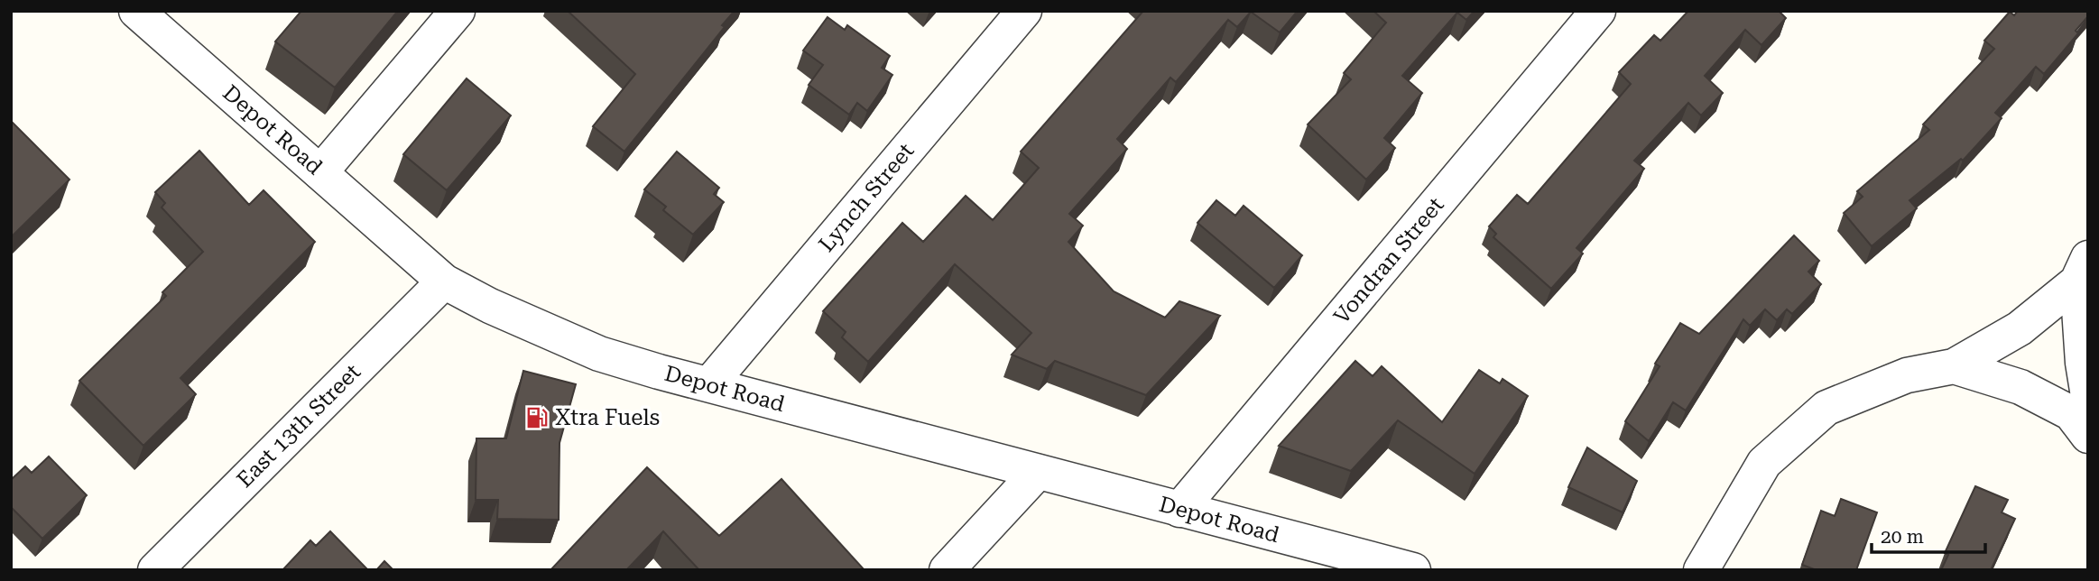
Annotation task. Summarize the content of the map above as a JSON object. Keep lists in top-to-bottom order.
{
  "streets": {
    "street": [
      "Depot Road",
      "Lynch Street",
      "Vondran Street",
      "East 13th Street"
    ]
  },
  "crossings": [
    ["Depot Road", "Lynch Street"],
    ["Depot Road", "Vondran Street"],
    ["Depot Road", "East 13th Street"]
  ],
  "places": {
    "fuel station": ["Xtra Fuels"]
  },
  "scale_bar": "20 m"
}
